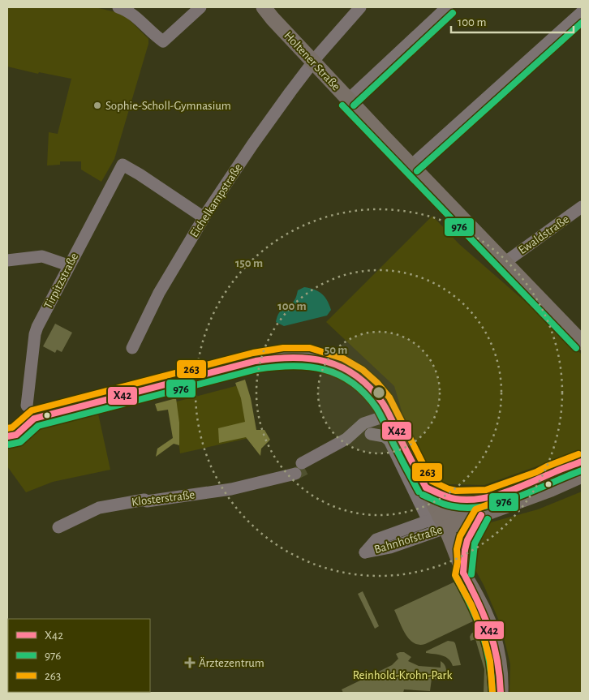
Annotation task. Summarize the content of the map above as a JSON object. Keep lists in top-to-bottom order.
{
  "streets": {
    "main road": ["Holtener Straße", "Bahnhofstraße"],
    "street": [
      "Eichelkampstraße",
      "Ewaldstraße",
      "Tirpitzstraße",
      "Klosterstraße"
    ]
  },
  "crossings": [
    ["Holtener Straße", "Eichelkampstraße"],
    ["Holtener Straße", "Ewaldstraße"],
    ["Eichelkampstraße", "Tirpitzstraße"]
  ],
  "parks": ["Reinhold-Krohn-Park"],
  "places": {
    "other": ["Sophie-Scholl-Gymnasium"],
    "health": ["Ärztezentrum"]
  },
  "lines": ["transit line 976", "transit line 263", "transit line X42"],
  "legend": ["X42", "976", "263"],
  "scale_bar": "100 m",
  "rings": ["150 m", "100 m", "50 m"]
}
